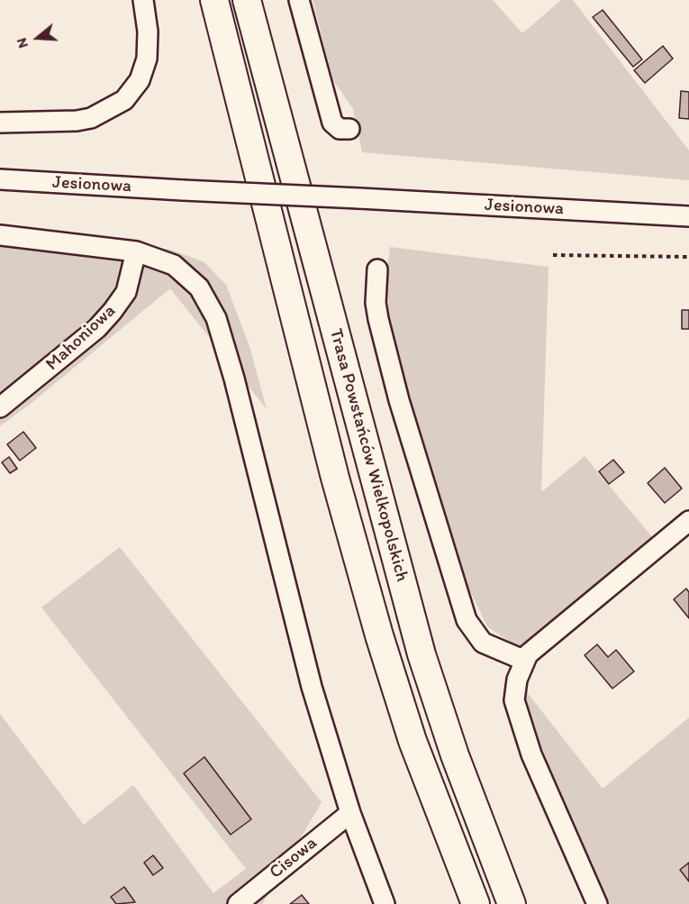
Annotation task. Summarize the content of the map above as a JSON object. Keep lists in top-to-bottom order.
{
  "streets": {
    "highway": ["Trasa Powstańców Wielkopolskich"],
    "street": ["Jesionowa", "Mahoniowa", "Cisowa"]
  },
  "north": "left"
}
